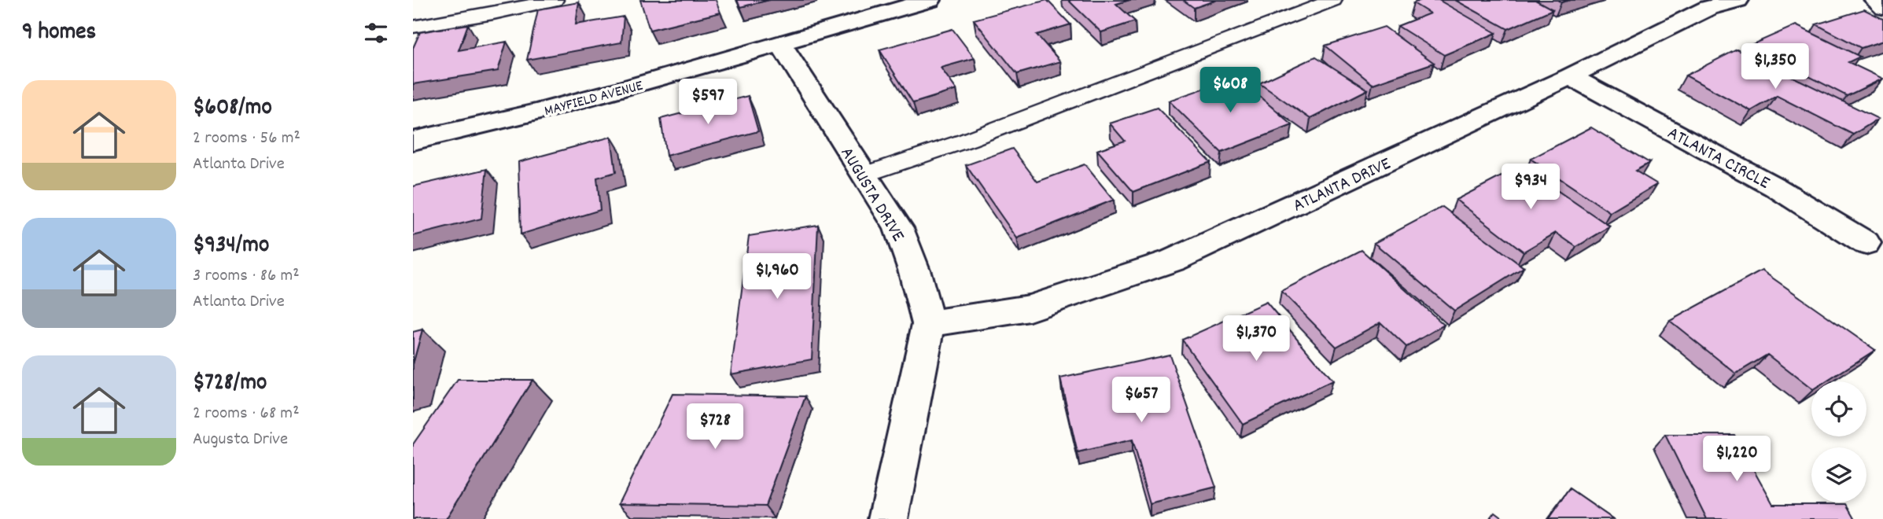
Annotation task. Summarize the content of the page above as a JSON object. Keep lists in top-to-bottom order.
{
  "streets": {
    "street": [
      "MAYFIELD AVENUE",
      "ATLANTA CIRCLE",
      "ATLANTA DRIVE",
      "AUGUSTA DRIVE"
    ]
  },
  "crossings": [
    ["MAYFIELD AVENUE", "AUGUSTA DRIVE"],
    ["ATLANTA CIRCLE", "ATLANTA DRIVE"],
    ["ATLANTA DRIVE", "AUGUSTA DRIVE"]
  ],
  "page": {
    "heading": "9 homes",
    "price": [
      "$1,350",
      "$608",
      "$597",
      "$934",
      "$1,960",
      "$1,370",
      "$657",
      "$728",
      "$1,220"
    ],
    "list": [
      {
        "name": "$608/mo",
        "note": "2 rooms · 56 m² · Atlanta Drive"
      },
      {
        "name": "$934/mo",
        "note": "3 rooms · 86 m² · Atlanta Drive"
      },
      {
        "name": "$728/mo",
        "note": "2 rooms · 68 m² · Augusta Drive"
      }
    ]
  }
}
